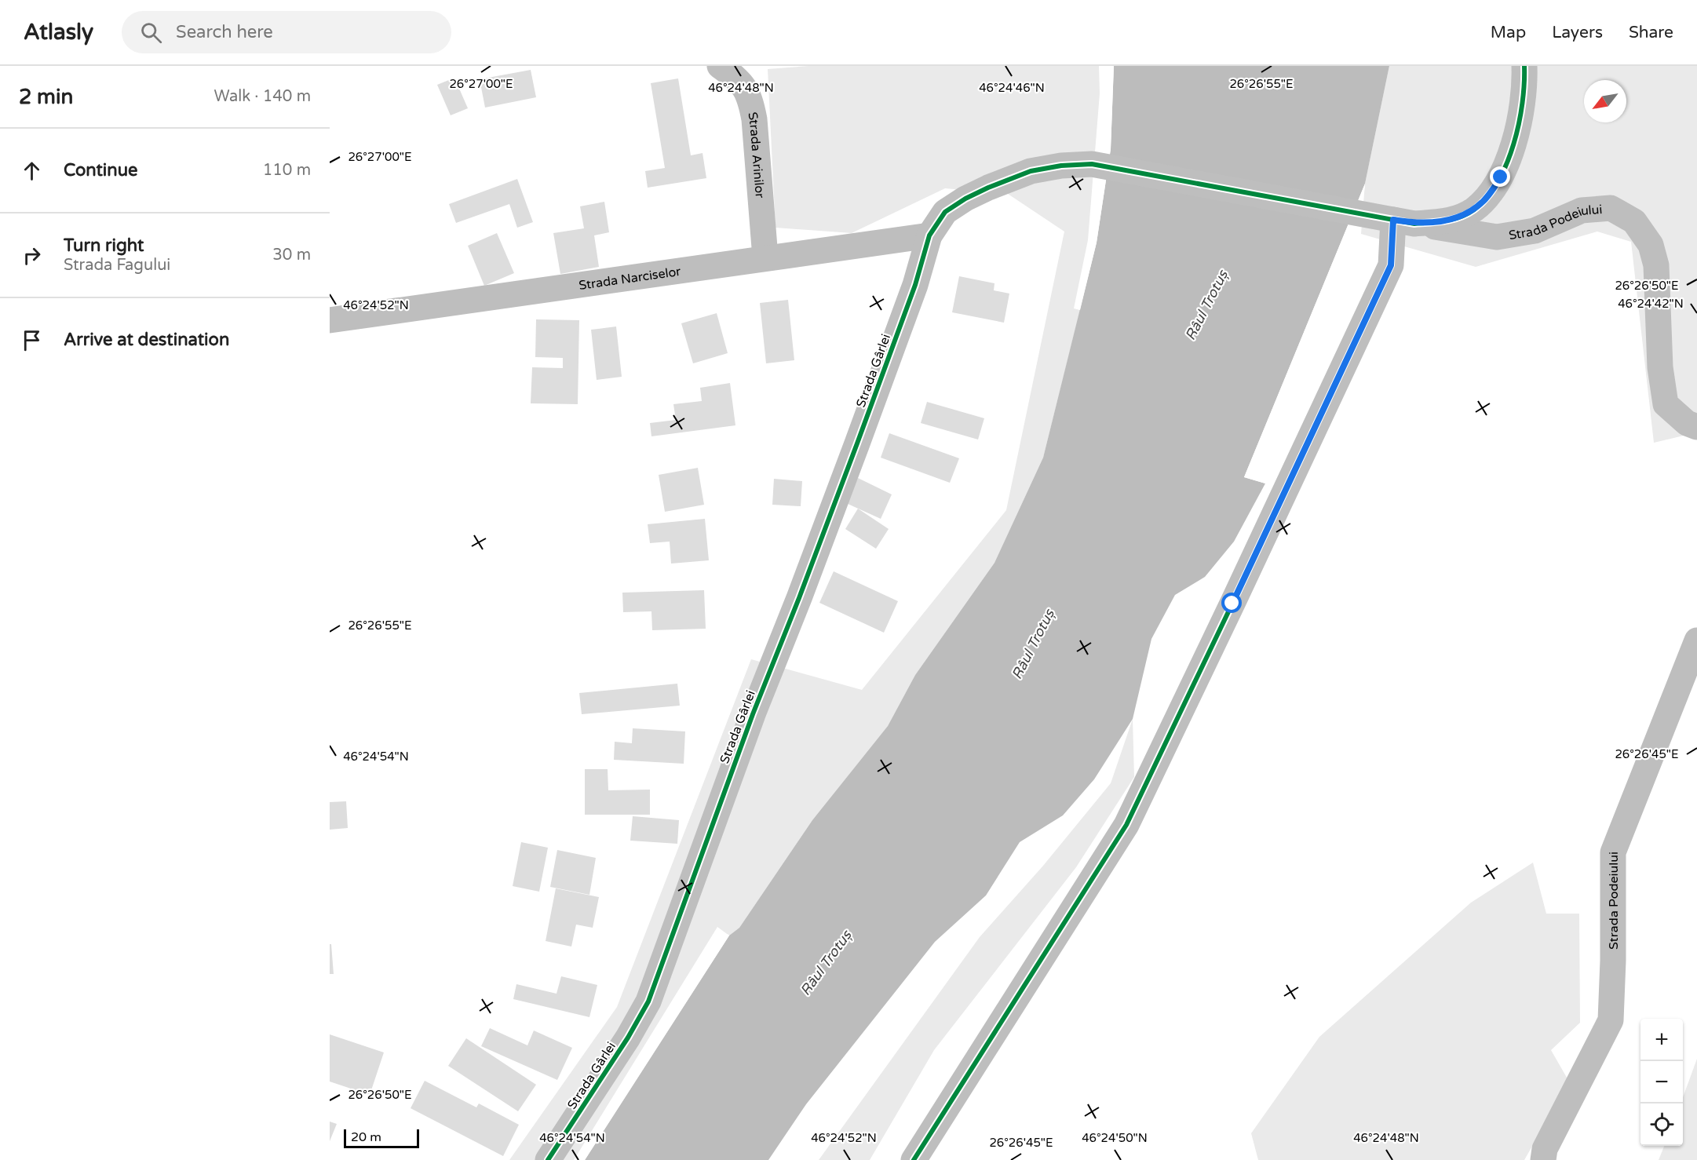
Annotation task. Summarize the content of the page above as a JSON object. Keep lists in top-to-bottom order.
{
  "streets": {
    "street": [
      "Strada Arinilor",
      "Strada Podeiului",
      "Strada Narciselor",
      "Strada Gârlei"
    ]
  },
  "crossings": [
    ["Strada Arinilor", "Strada Narciselor"],
    ["Strada Podeiului", "Strada Gârlei"],
    ["Strada Narciselor", "Strada Gârlei"]
  ],
  "water": ["Râul Trotuș"],
  "scale_bar": "20 m",
  "north": "bottom left",
  "page": {
    "header": "Atlasly",
    "search": "Search here",
    "nav": ["Map", "Layers", "Share"],
    "heading": ["2 min", "Walk · 140 m"],
    "list": [
      ["Continue", "110 m"],
      ["Turn right", "Strada Fagului", "30 m"],
      "Arrive at destination"
    ],
    "map_buttons": ["+", "−"],
    "scale": "20 m"
  },
  "coordinates": [
    "26°27'00\"E",
    "26°26'55\"E",
    "46°24'48\"N",
    "46°24'46\"N",
    "26°26'50\"E",
    "46°24'42\"N",
    "46°24'52\"N",
    "26°26'45\"E",
    "46°24'54\"N",
    "46°24'50\"N"
  ]
}
